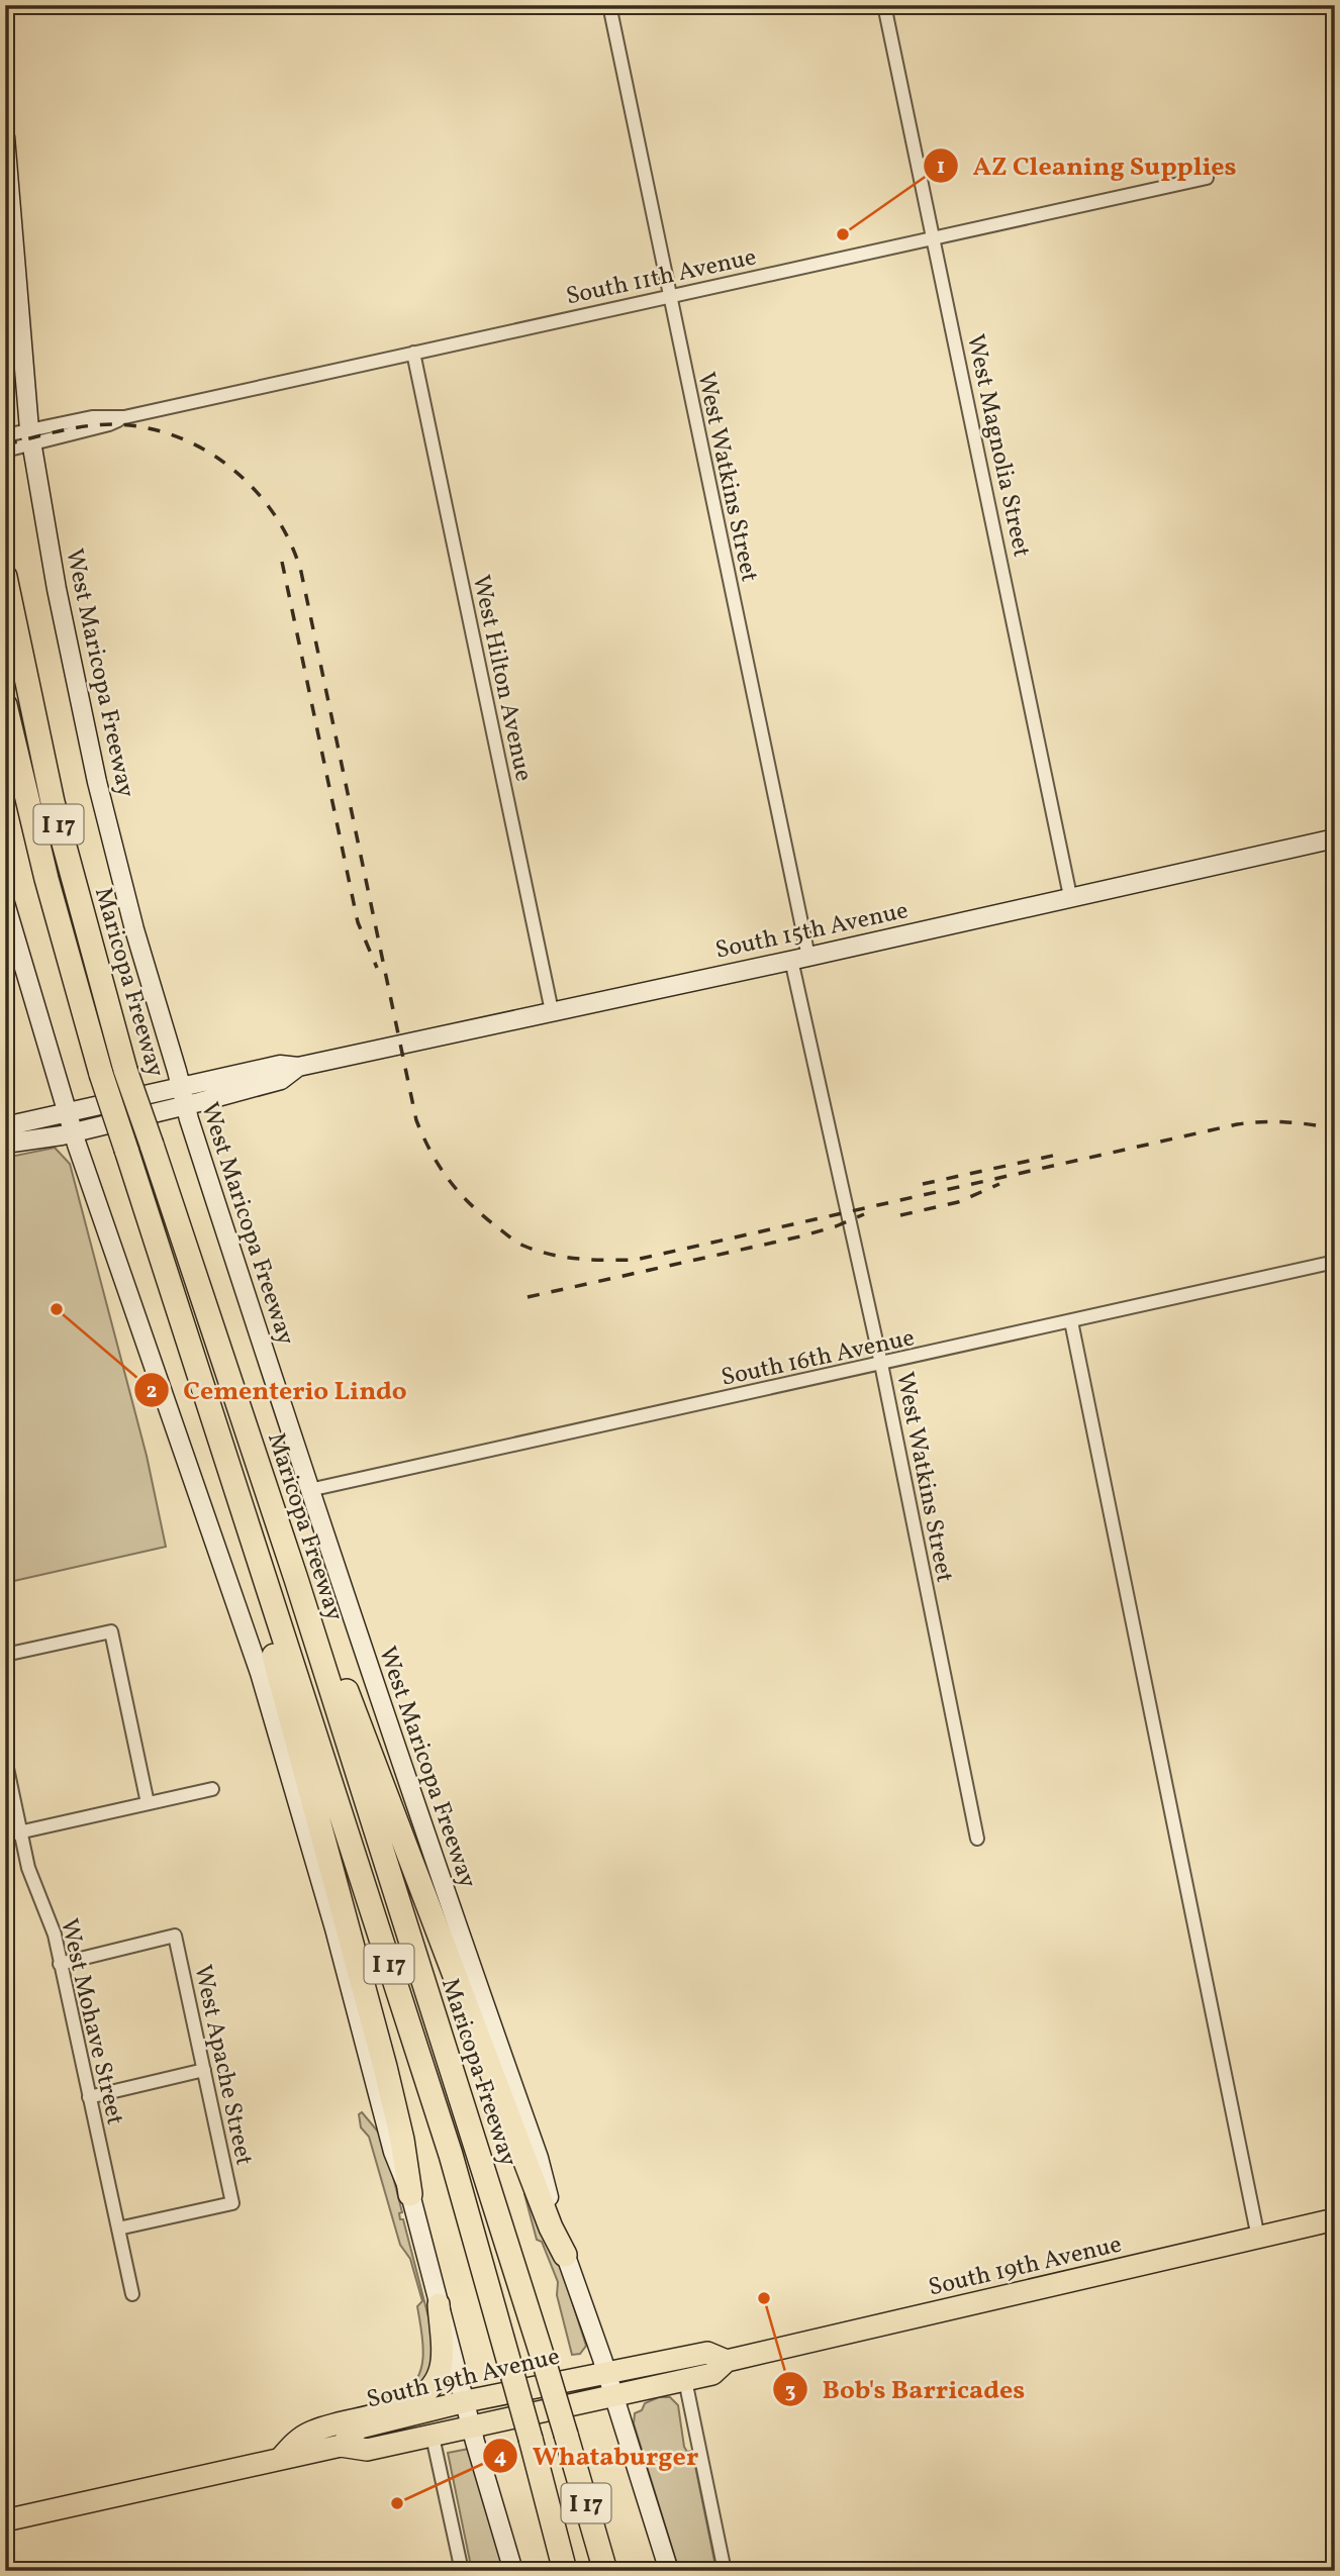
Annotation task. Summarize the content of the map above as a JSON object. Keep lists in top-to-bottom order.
{
  "streets": {
    "highway": ["I 17", "Maricopa Freeway"],
    "main road": ["West Maricopa Freeway", "South 15th Avenue", "South 19th Avenue"],
    "street": [
      "South 11th Avenue",
      "West Magnolia Street",
      "West Watkins Street",
      "West Hilton Avenue",
      "South 16th Avenue",
      "West Mohave Street",
      "West Apache Street"
    ]
  },
  "crossings": [
    ["South 11th Avenue", "West Magnolia Street"],
    ["South 11th Avenue", "West Watkins Street"],
    ["South 11th Avenue", "West Maricopa Freeway"],
    ["South 11th Avenue", "West Hilton Avenue"],
    ["West Magnolia Street", "South 15th Avenue"],
    ["West Watkins Street", "South 15th Avenue"],
    ["West Watkins Street", "South 16th Avenue"],
    ["West Maricopa Freeway", "South 15th Avenue"],
    ["West Maricopa Freeway", "South 16th Avenue"],
    ["West Maricopa Freeway", "South 19th Avenue"],
    ["West Hilton Avenue", "South 15th Avenue"],
    ["West Mohave Street", "West Apache Street"]
  ],
  "places": [
    "AZ Cleaning Supplies",
    "Cementerio Lindo",
    "Bob's Barricades",
    "Whataburger"
  ]
}
